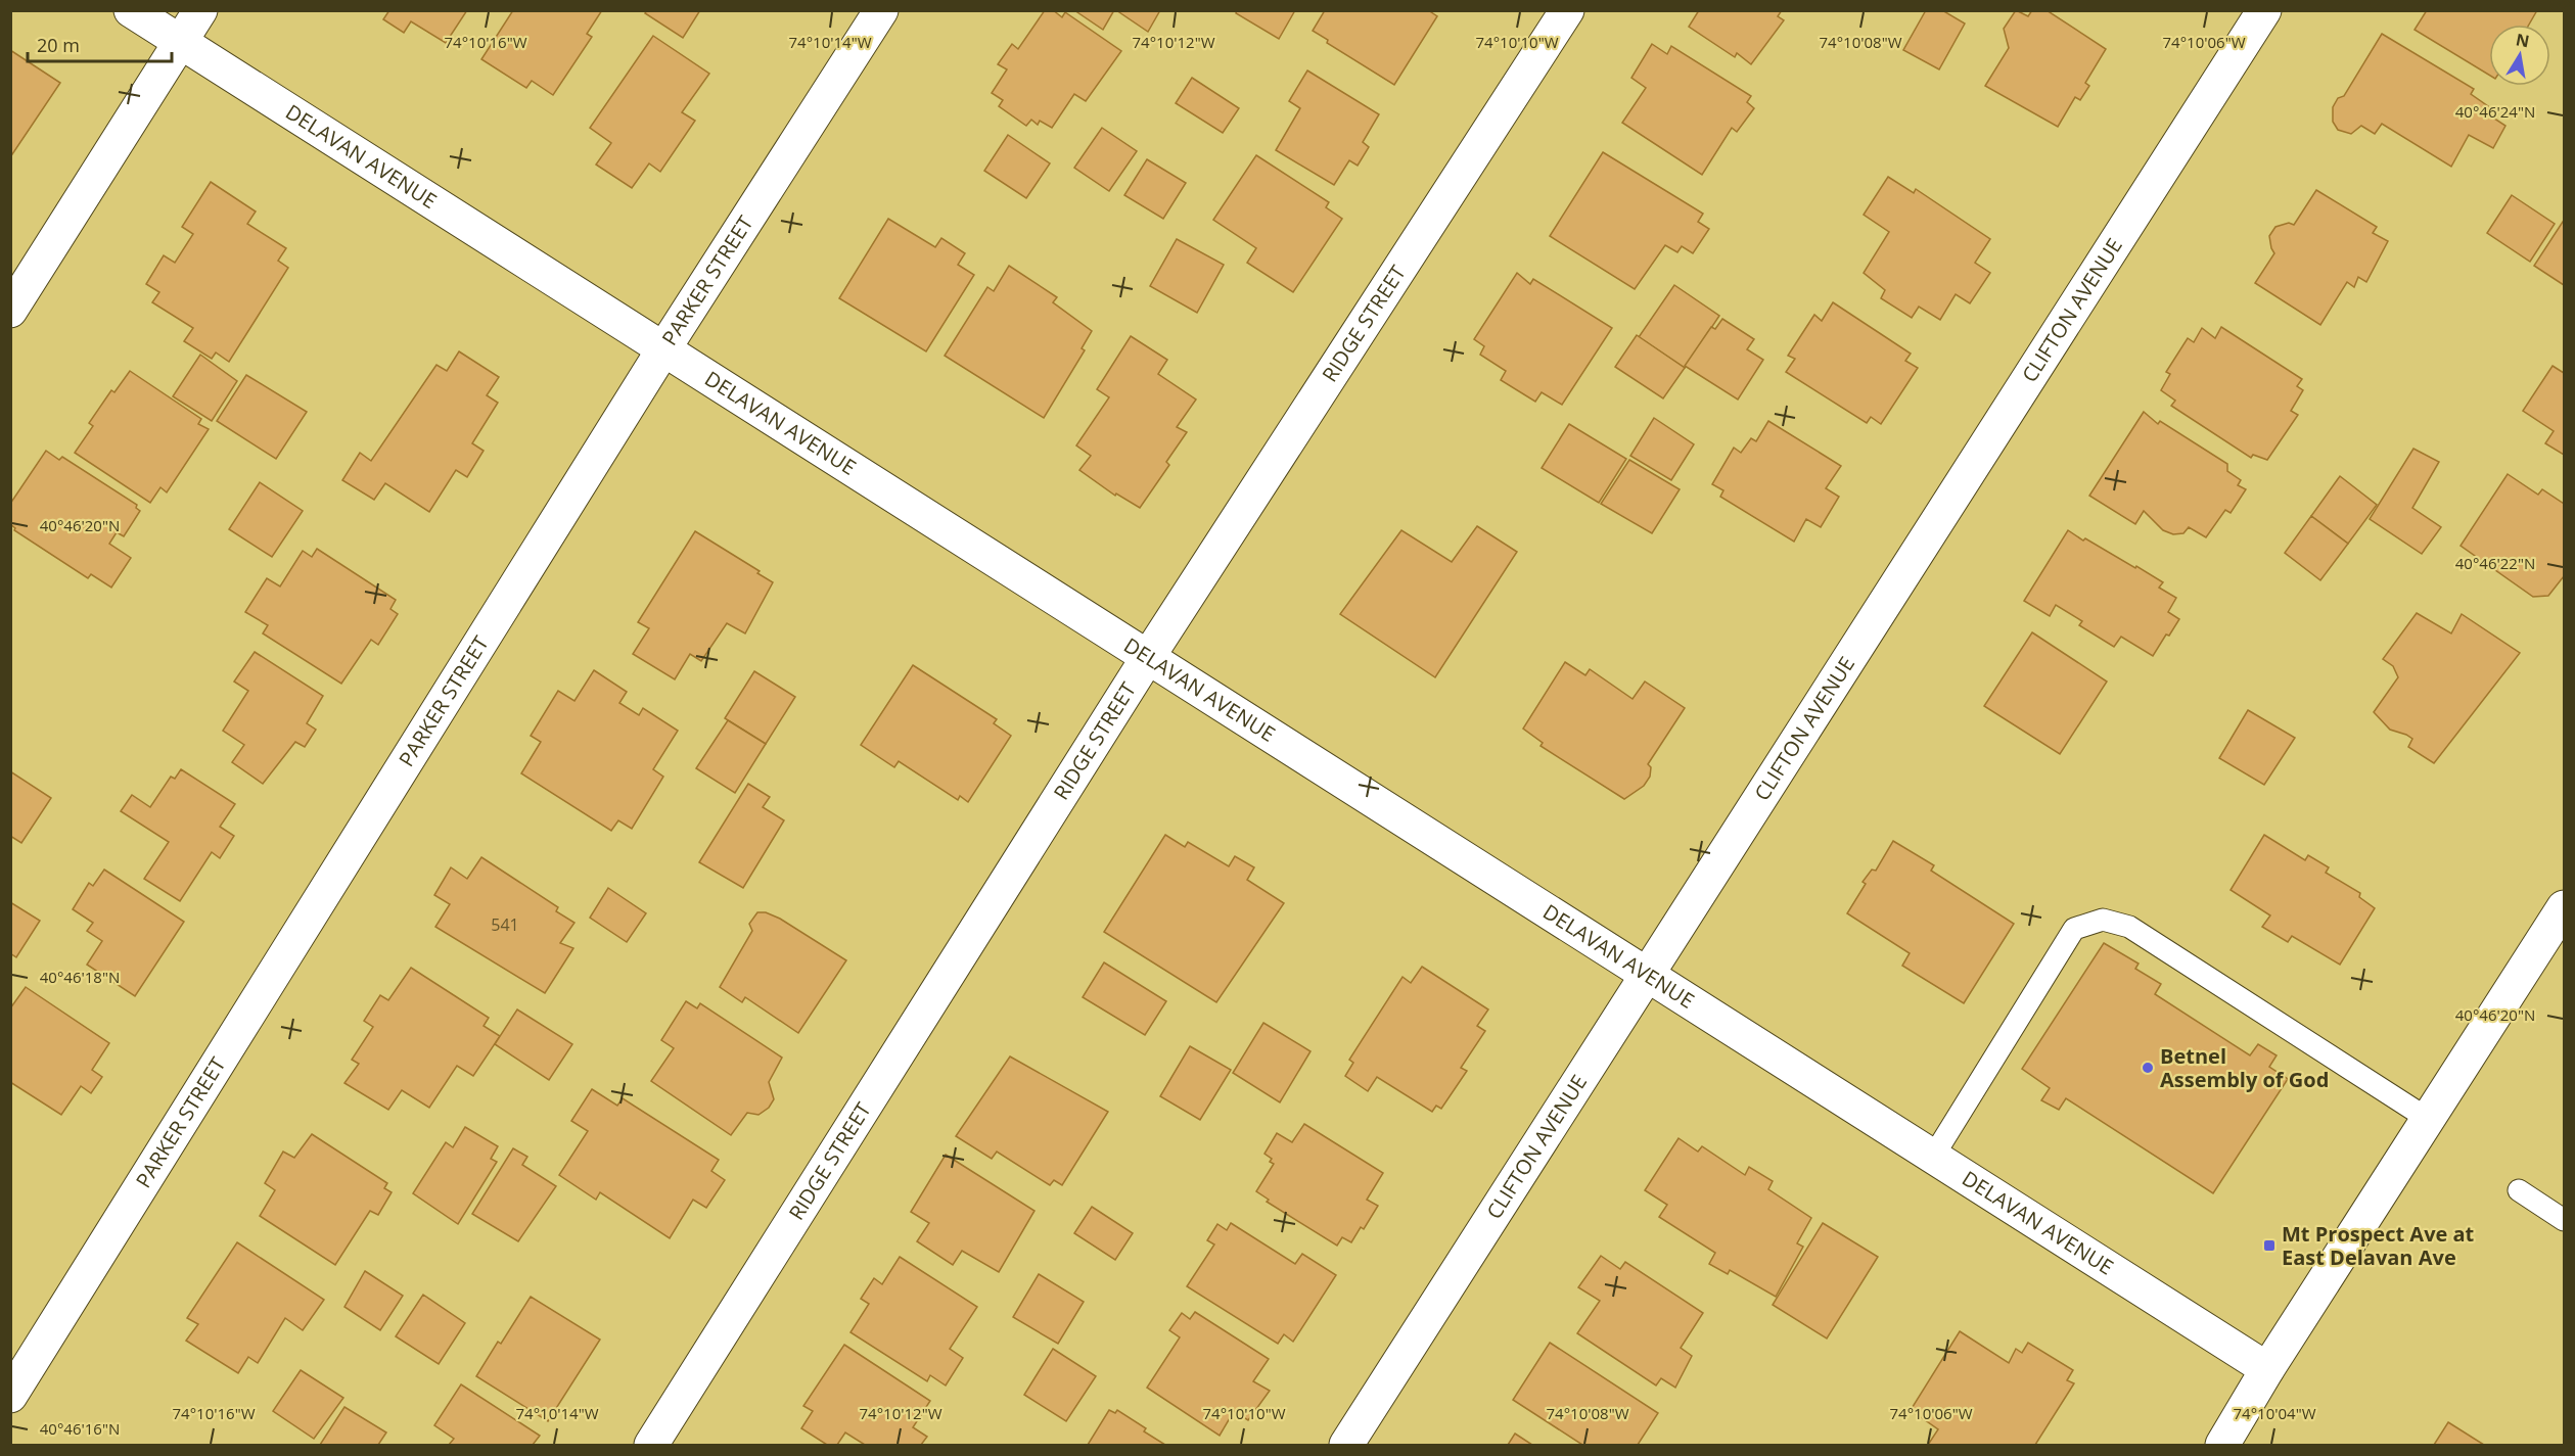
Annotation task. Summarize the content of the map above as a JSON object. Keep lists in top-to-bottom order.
{
  "streets": {
    "street": [
      "DELAVAN AVENUE",
      "PARKER STREET",
      "CLIFTON AVENUE",
      "RIDGE STREET"
    ]
  },
  "crossings": [
    ["DELAVAN AVENUE", "PARKER STREET"],
    ["DELAVAN AVENUE", "CLIFTON AVENUE"],
    ["DELAVAN AVENUE", "RIDGE STREET"]
  ],
  "places": {
    "other": ["Betnel Assembly of God"],
    "transit": ["Mt Prospect Ave at East Delavan Ave"]
  },
  "house_numbers": ["541"],
  "scale_bar": "20 m",
  "north": "top",
  "coordinates": [
    "74°10'16\"W",
    "74°10'14\"W",
    "74°10'12\"W",
    "74°10'10\"W",
    "74°10'08\"W",
    "74°10'06\"W",
    "40°46'24\"N",
    "40°46'20\"N",
    "40°46'22\"N",
    "40°46'18\"N",
    "74°10'04\"W",
    "40°46'16\"N"
  ]
}
